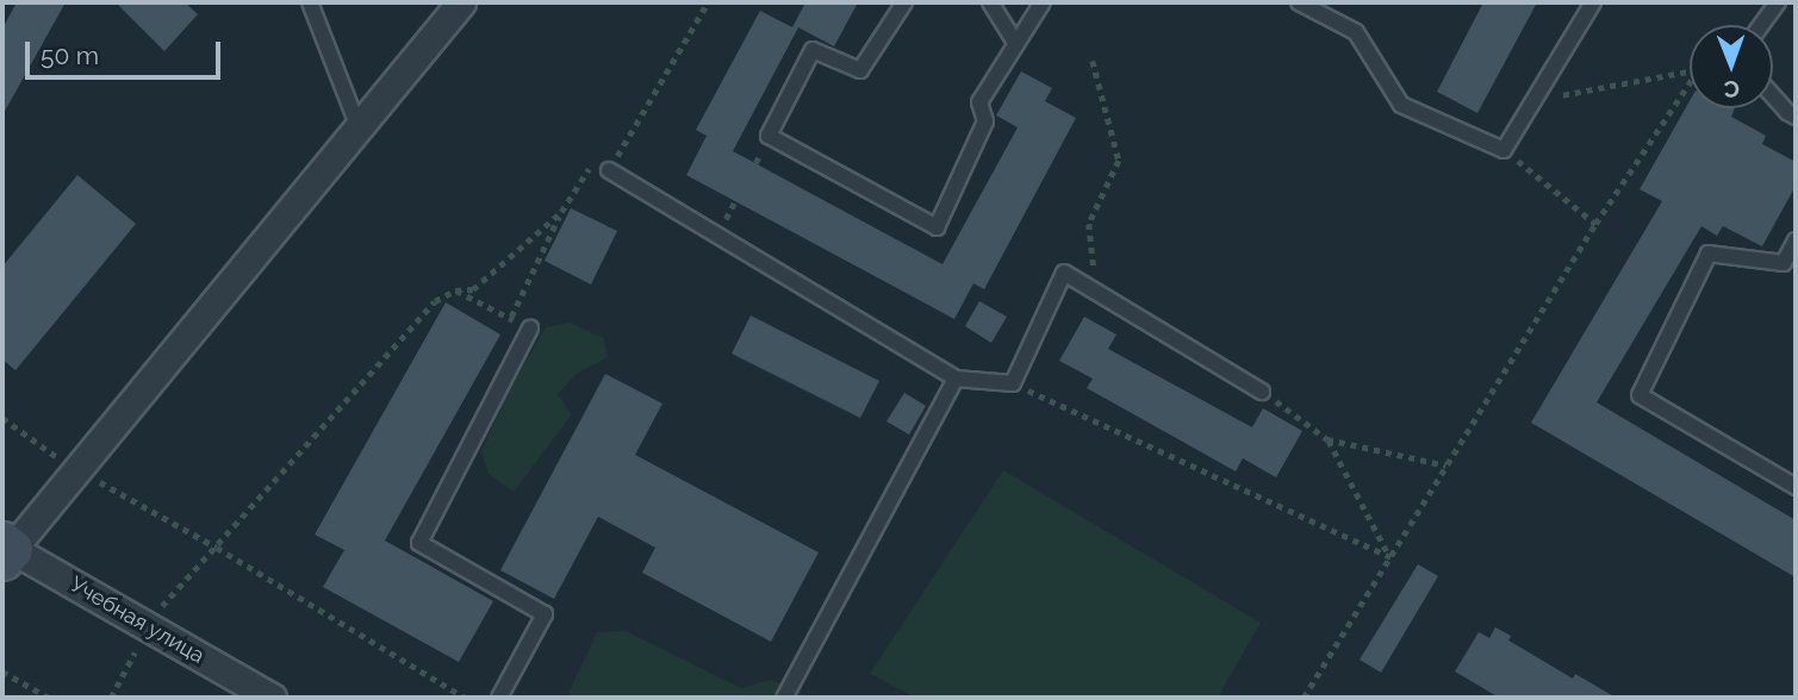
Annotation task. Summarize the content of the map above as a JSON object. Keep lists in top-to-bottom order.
{
  "streets": {
    "street": ["Учебная улица"]
  },
  "scale_bar": "50 m",
  "north": "bottom"
}
